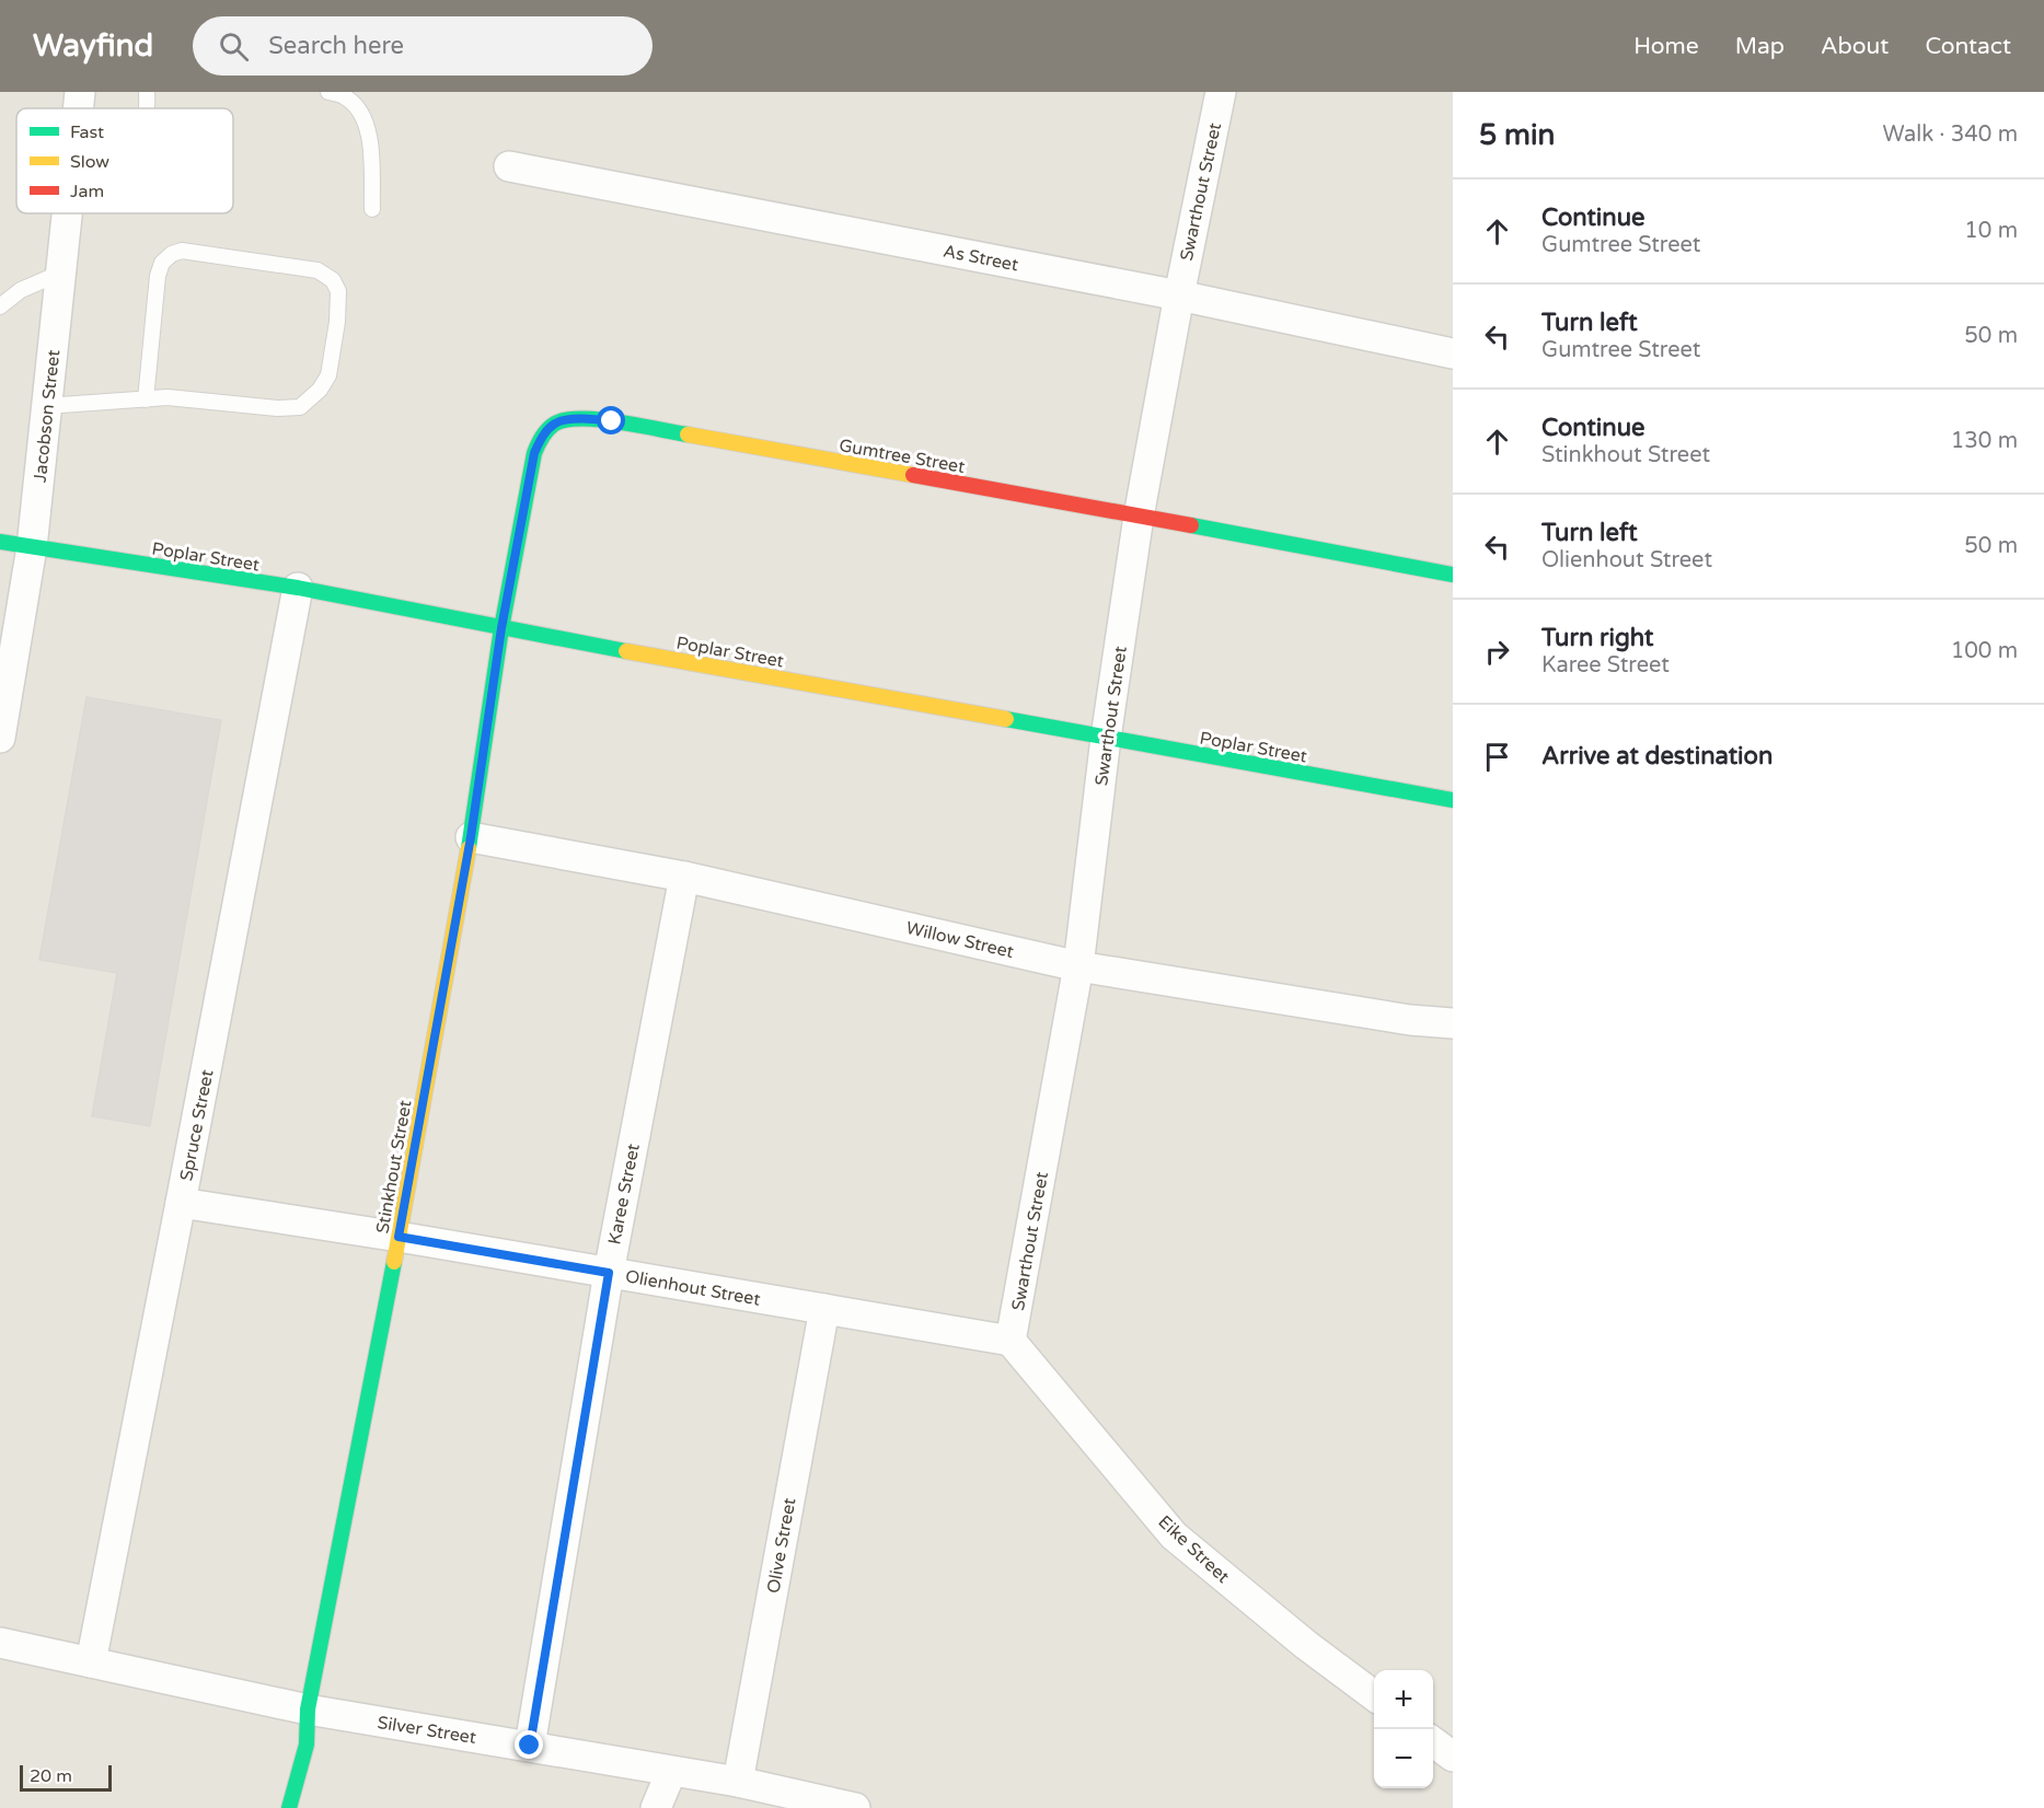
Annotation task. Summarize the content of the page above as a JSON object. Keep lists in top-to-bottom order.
{
  "streets": {
    "street": [
      "Swarthout Street",
      "As Street",
      "Jacobson Street",
      "Gumtree Street",
      "Poplar Street",
      "Willow Street",
      "Spruce Street",
      "Stinkhout Street",
      "Karee Street",
      "Olienhout Street",
      "Olive Street",
      "Eike Street",
      "Silver Street"
    ]
  },
  "crossings": [
    ["Swarthout Street", "As Street"],
    ["Swarthout Street", "Gumtree Street"],
    ["Swarthout Street", "Poplar Street"],
    ["Swarthout Street", "Willow Street"],
    ["Swarthout Street", "Olienhout Street"],
    ["Swarthout Street", "Eike Street"],
    ["Jacobson Street", "Poplar Street"],
    ["Gumtree Street", "Poplar Street"],
    ["Gumtree Street", "Stinkhout Street"],
    ["Poplar Street", "Spruce Street"],
    ["Poplar Street", "Stinkhout Street"],
    ["Willow Street", "Stinkhout Street"],
    ["Willow Street", "Karee Street"],
    ["Spruce Street", "Olienhout Street"],
    ["Spruce Street", "Silver Street"],
    ["Stinkhout Street", "Olienhout Street"],
    ["Stinkhout Street", "Silver Street"],
    ["Karee Street", "Olienhout Street"],
    ["Karee Street", "Silver Street"],
    ["Olienhout Street", "Olive Street"],
    ["Olienhout Street", "Eike Street"],
    ["Olive Street", "Silver Street"]
  ],
  "legend": ["Fast", "Slow", "Jam"],
  "scale_bar": "20 m",
  "page": {
    "header": "Wayfind",
    "search": "Search here",
    "nav": [
      "Home",
      "Map",
      "About",
      "Contact"
    ],
    "heading": ["5 min", "Walk · 340 m"],
    "list": [
      ["Continue", "Gumtree Street", "10 m"],
      ["Turn left", "Gumtree Street", "50 m"],
      ["Continue", "Stinkhout Street", "130 m"],
      ["Turn left", "Olienhout Street", "50 m"],
      ["Turn right", "Karee Street", "100 m"],
      "Arrive at destination"
    ],
    "map_buttons": ["+", "−"],
    "scale": "20 m"
  }
}
